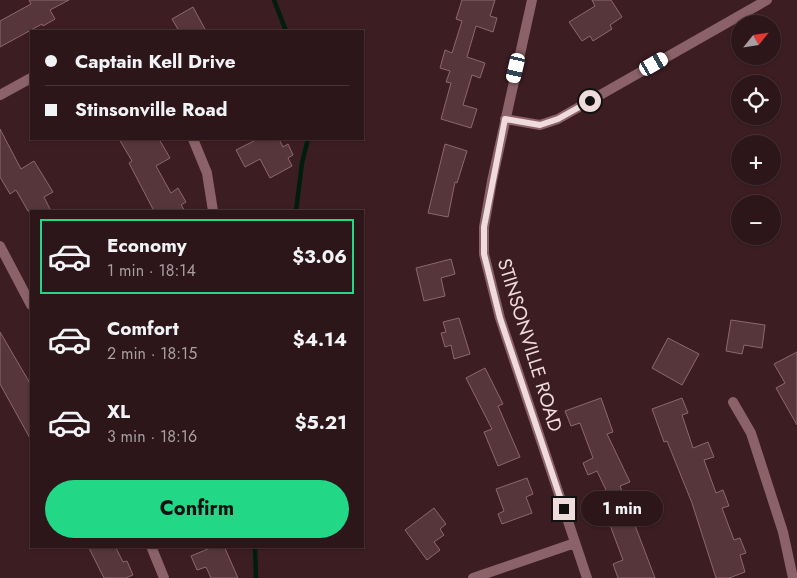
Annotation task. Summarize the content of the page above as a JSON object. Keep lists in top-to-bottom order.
{
  "streets": {
    "street": ["STINSONVILLE ROAD"]
  },
  "north": "top right",
  "page": {
    "map_buttons": ["+", "−"],
    "banner": ["Captain Kell Drive", "Stinsonville Road"],
    "list": [
      {
        "name": "Economy",
        "note": "1 min · 18:14",
        "value": "$3.06"
      },
      {
        "name": "Comfort",
        "note": "2 min · 18:15",
        "value": "$4.14"
      },
      {
        "name": "XL",
        "note": "3 min · 18:16",
        "value": "$5.21"
      }
    ],
    "buttons": "Confirm",
    "bubble": "1 min"
  }
}
